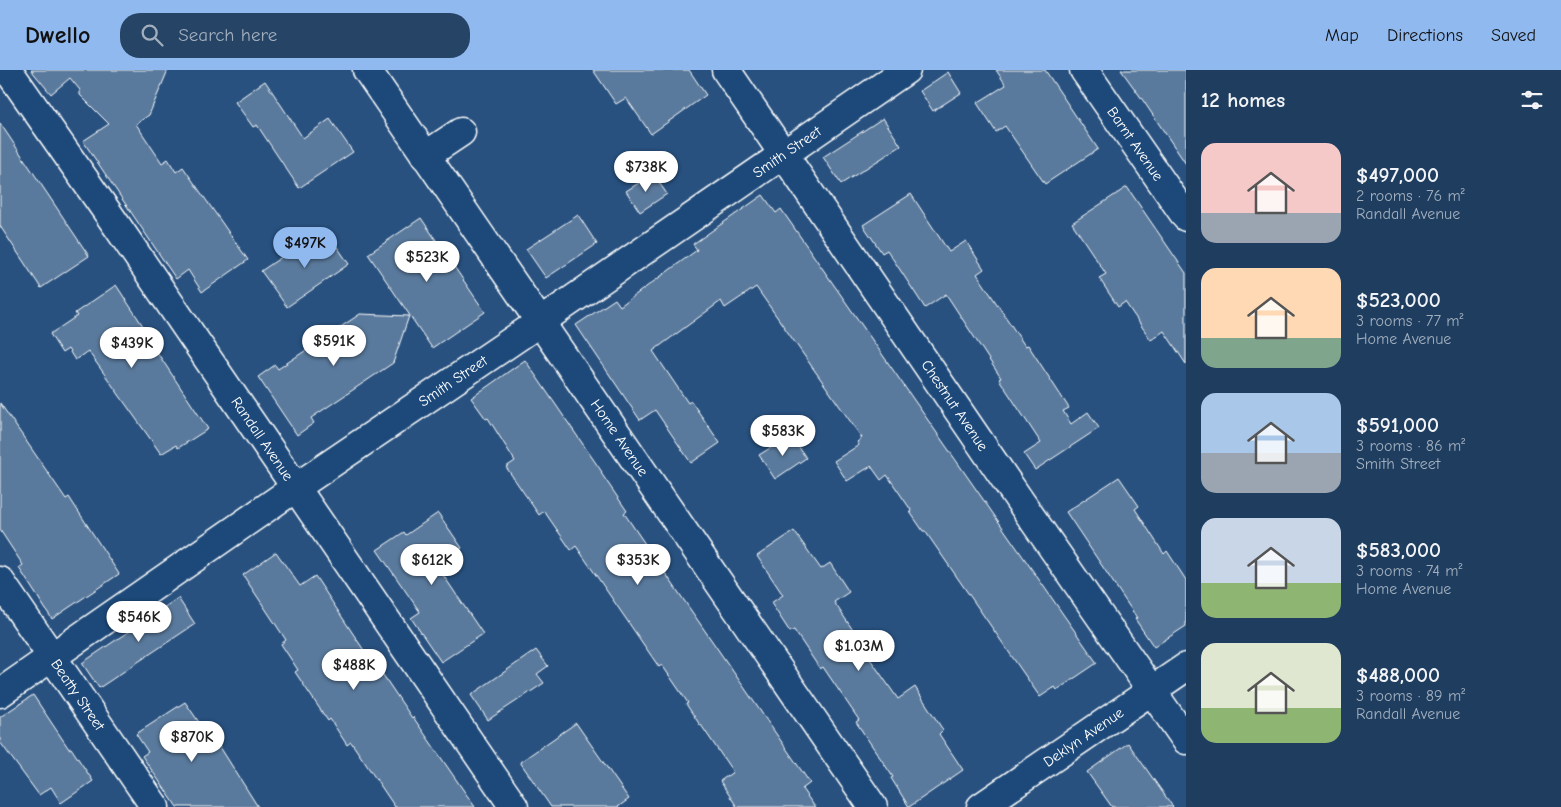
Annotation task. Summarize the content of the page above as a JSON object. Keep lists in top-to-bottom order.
{
  "streets": {
    "street": [
      "Barnt Avenue",
      "Smith Street",
      "Chestnut Avenue",
      "Randall Avenue",
      "Home Avenue",
      "Beatty Street",
      "Deklyn Avenue"
    ]
  },
  "crossings": [
    ["Smith Street", "Chestnut Avenue"],
    ["Smith Street", "Randall Avenue"],
    ["Smith Street", "Home Avenue"],
    ["Smith Street", "Beatty Street"],
    ["Chestnut Avenue", "Deklyn Avenue"]
  ],
  "page": {
    "header": "Dwello",
    "search": "Search here",
    "nav": ["Map", "Directions", "Saved"],
    "heading": "12 homes",
    "list": [
      {
        "name": "$497,000",
        "note": "2 rooms · 76 m² · Randall Avenue"
      },
      {
        "name": "$523,000",
        "note": "3 rooms · 77 m² · Home Avenue"
      },
      {
        "name": "$591,000",
        "note": "3 rooms · 86 m² · Smith Street"
      },
      {
        "name": "$583,000",
        "note": "3 rooms · 74 m² · Home Avenue"
      },
      {
        "name": "$488,000",
        "note": "3 rooms · 89 m² · Randall Avenue"
      }
    ],
    "price": [
      "$738K",
      "$497K",
      "$523K",
      "$591K",
      "$439K",
      "$583K",
      "$612K",
      "$353K",
      "$546K",
      "$1.03M",
      "$488K",
      "$870K"
    ]
  }
}
